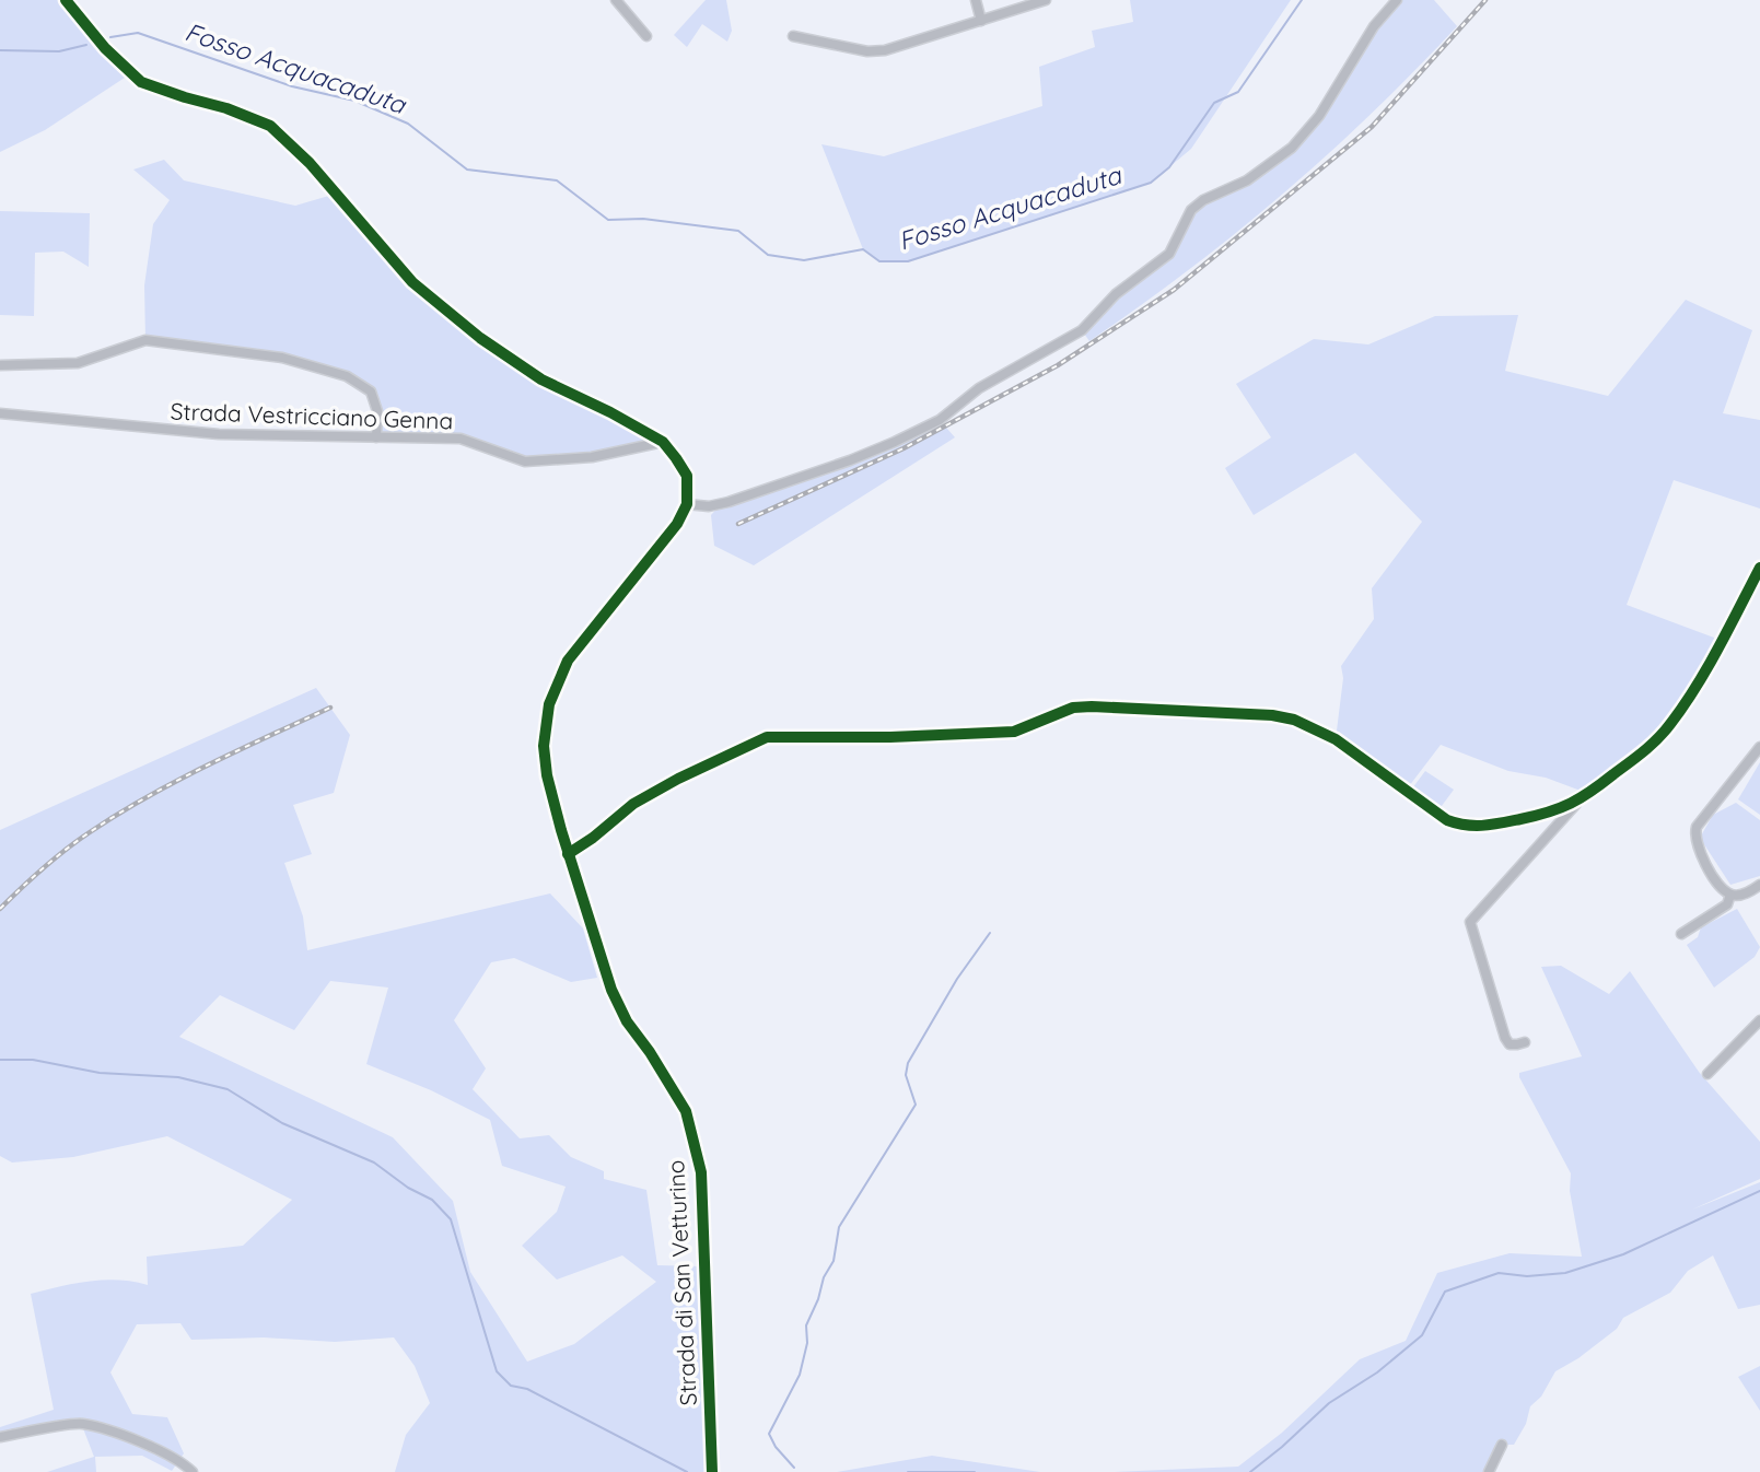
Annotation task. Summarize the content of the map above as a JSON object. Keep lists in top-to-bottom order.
{
  "streets": {
    "street": ["Strada Vestricciano Genna", "Strada di San Vetturino"]
  },
  "water": ["Fosso Acquacaduta"]
}
